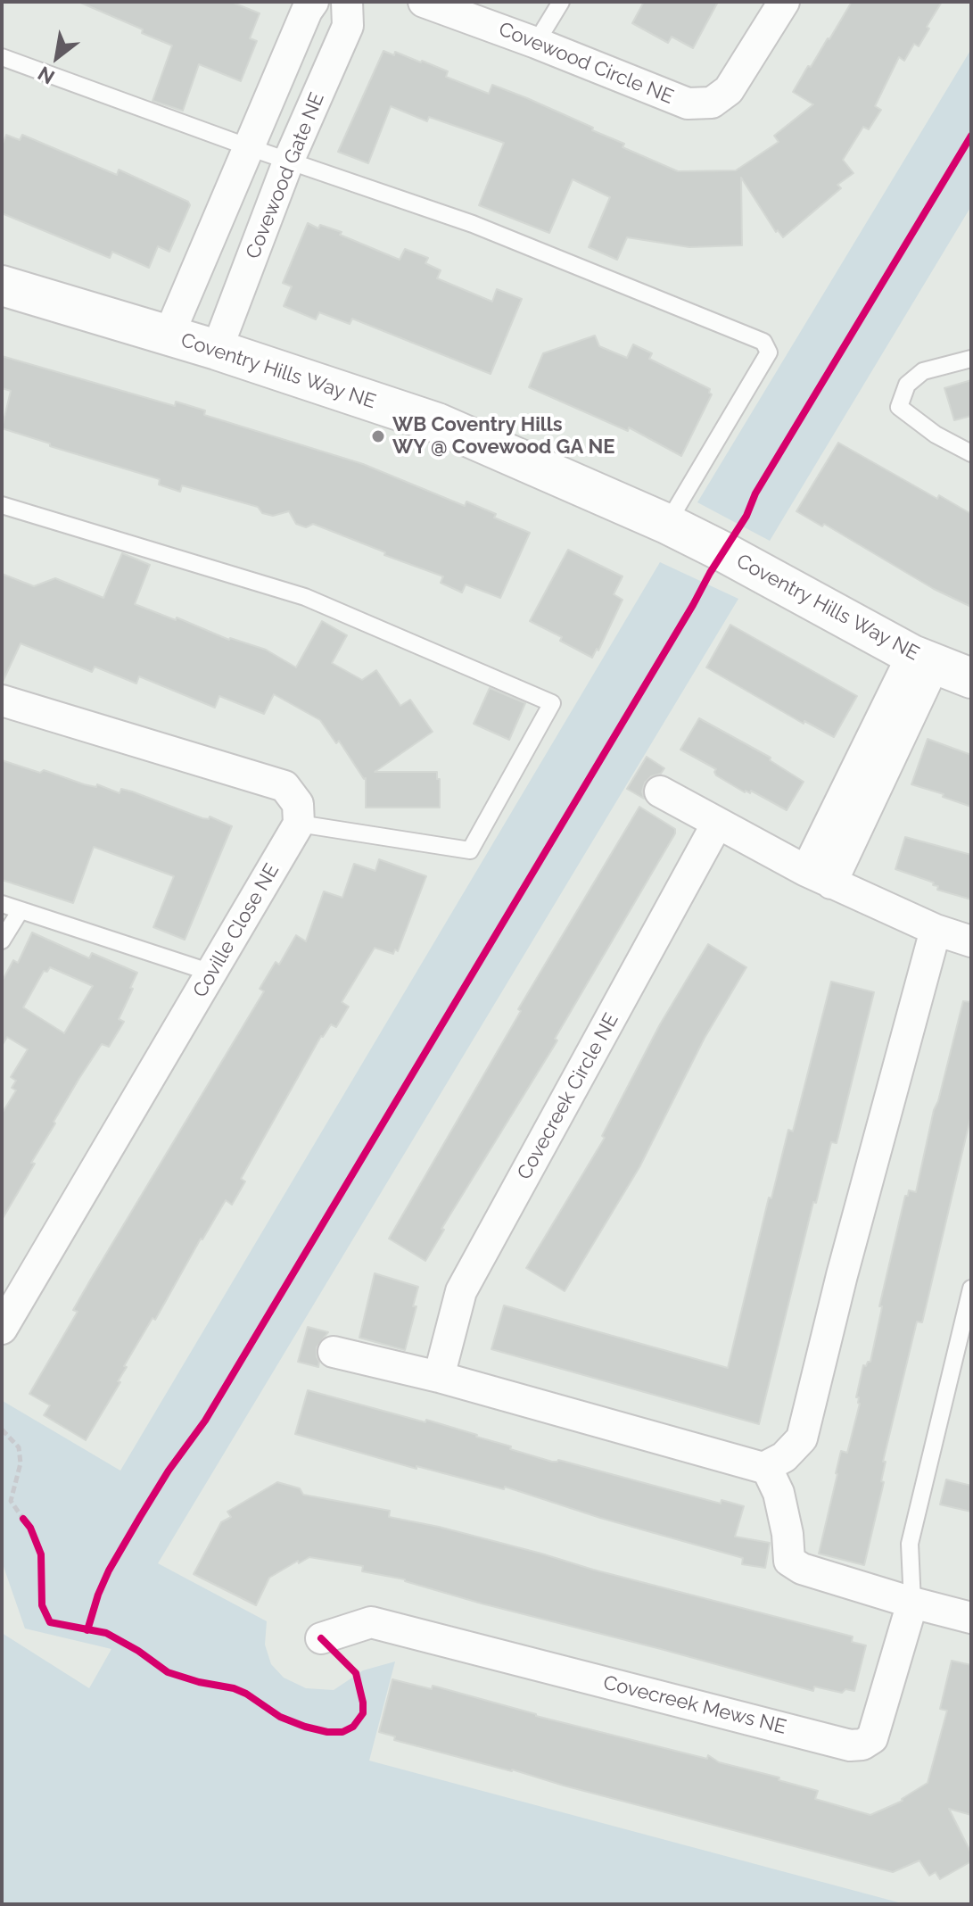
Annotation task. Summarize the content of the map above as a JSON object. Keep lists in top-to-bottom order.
{
  "streets": {
    "street": [
      "Covewood Circle NE",
      "Covewood Gate NE",
      "Coventry Hills Way NE",
      "Coville Close NE",
      "Covecreek Circle NE",
      "Covecreek Mews NE"
    ]
  },
  "crossings": [
    ["Covewood Gate NE", "Coventry Hills Way NE"]
  ],
  "places": ["WB Coventry Hills WY @ Covewood GA NE"],
  "north": "bottom left"
}
